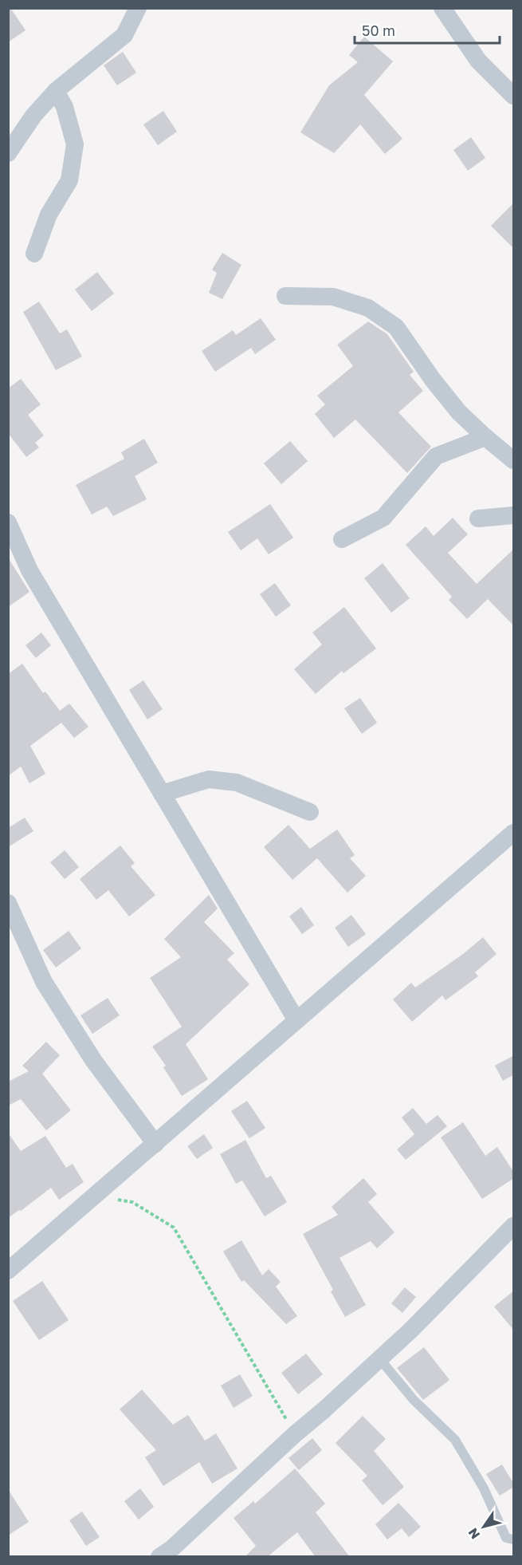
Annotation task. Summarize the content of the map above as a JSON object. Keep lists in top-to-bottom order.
{
  "scale_bar": "50 m",
  "north": "bottom left"
}
